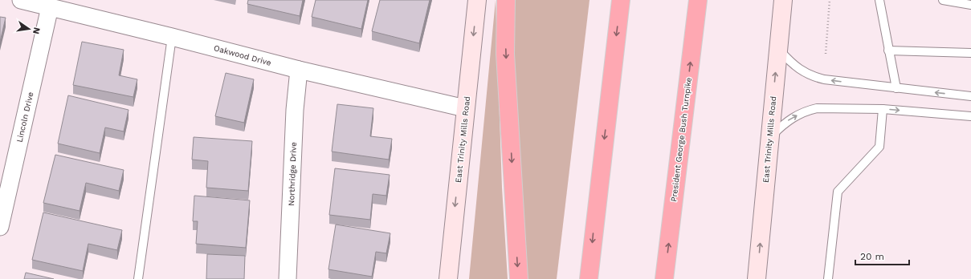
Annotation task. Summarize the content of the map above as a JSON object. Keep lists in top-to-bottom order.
{
  "streets": {
    "highway": ["President George Bush Turnpike"],
    "main road": ["East Trinity Mills Road"],
    "street": ["Oakwood Drive", "Lincoln Drive", "Northridge Drive"]
  },
  "crossings": [
    ["Oakwood Drive", "Lincoln Drive"],
    ["Oakwood Drive", "East Trinity Mills Road"],
    ["Oakwood Drive", "Northridge Drive"]
  ],
  "scale_bar": "20 m",
  "north": "right"
}
